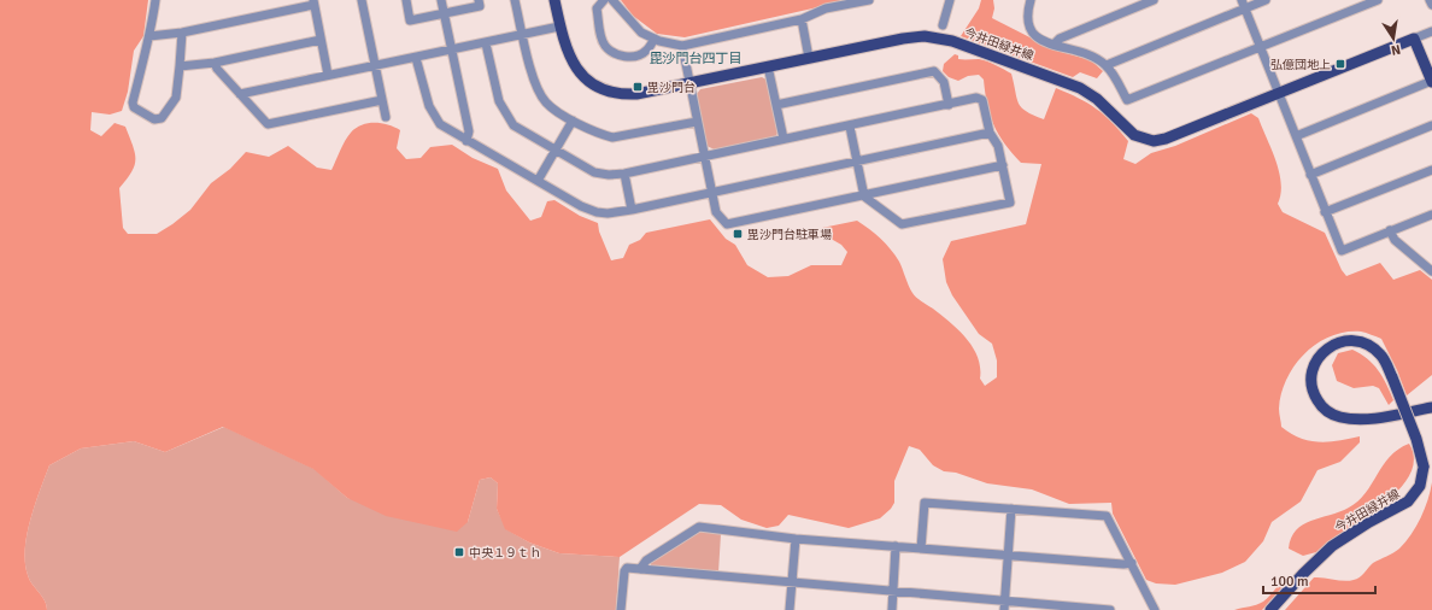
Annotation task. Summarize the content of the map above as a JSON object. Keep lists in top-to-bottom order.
{
  "streets": {
    "main road": ["今井田緑井線"]
  },
  "districts": ["毘沙門台四丁目"],
  "places": {
    "transit": [
      "弘億団地上",
      "毘沙門台",
      "毘沙門台駐車場",
      "中央１９ｔｈ"
    ]
  },
  "scale_bar": "100 m",
  "north": "bottom"
}
